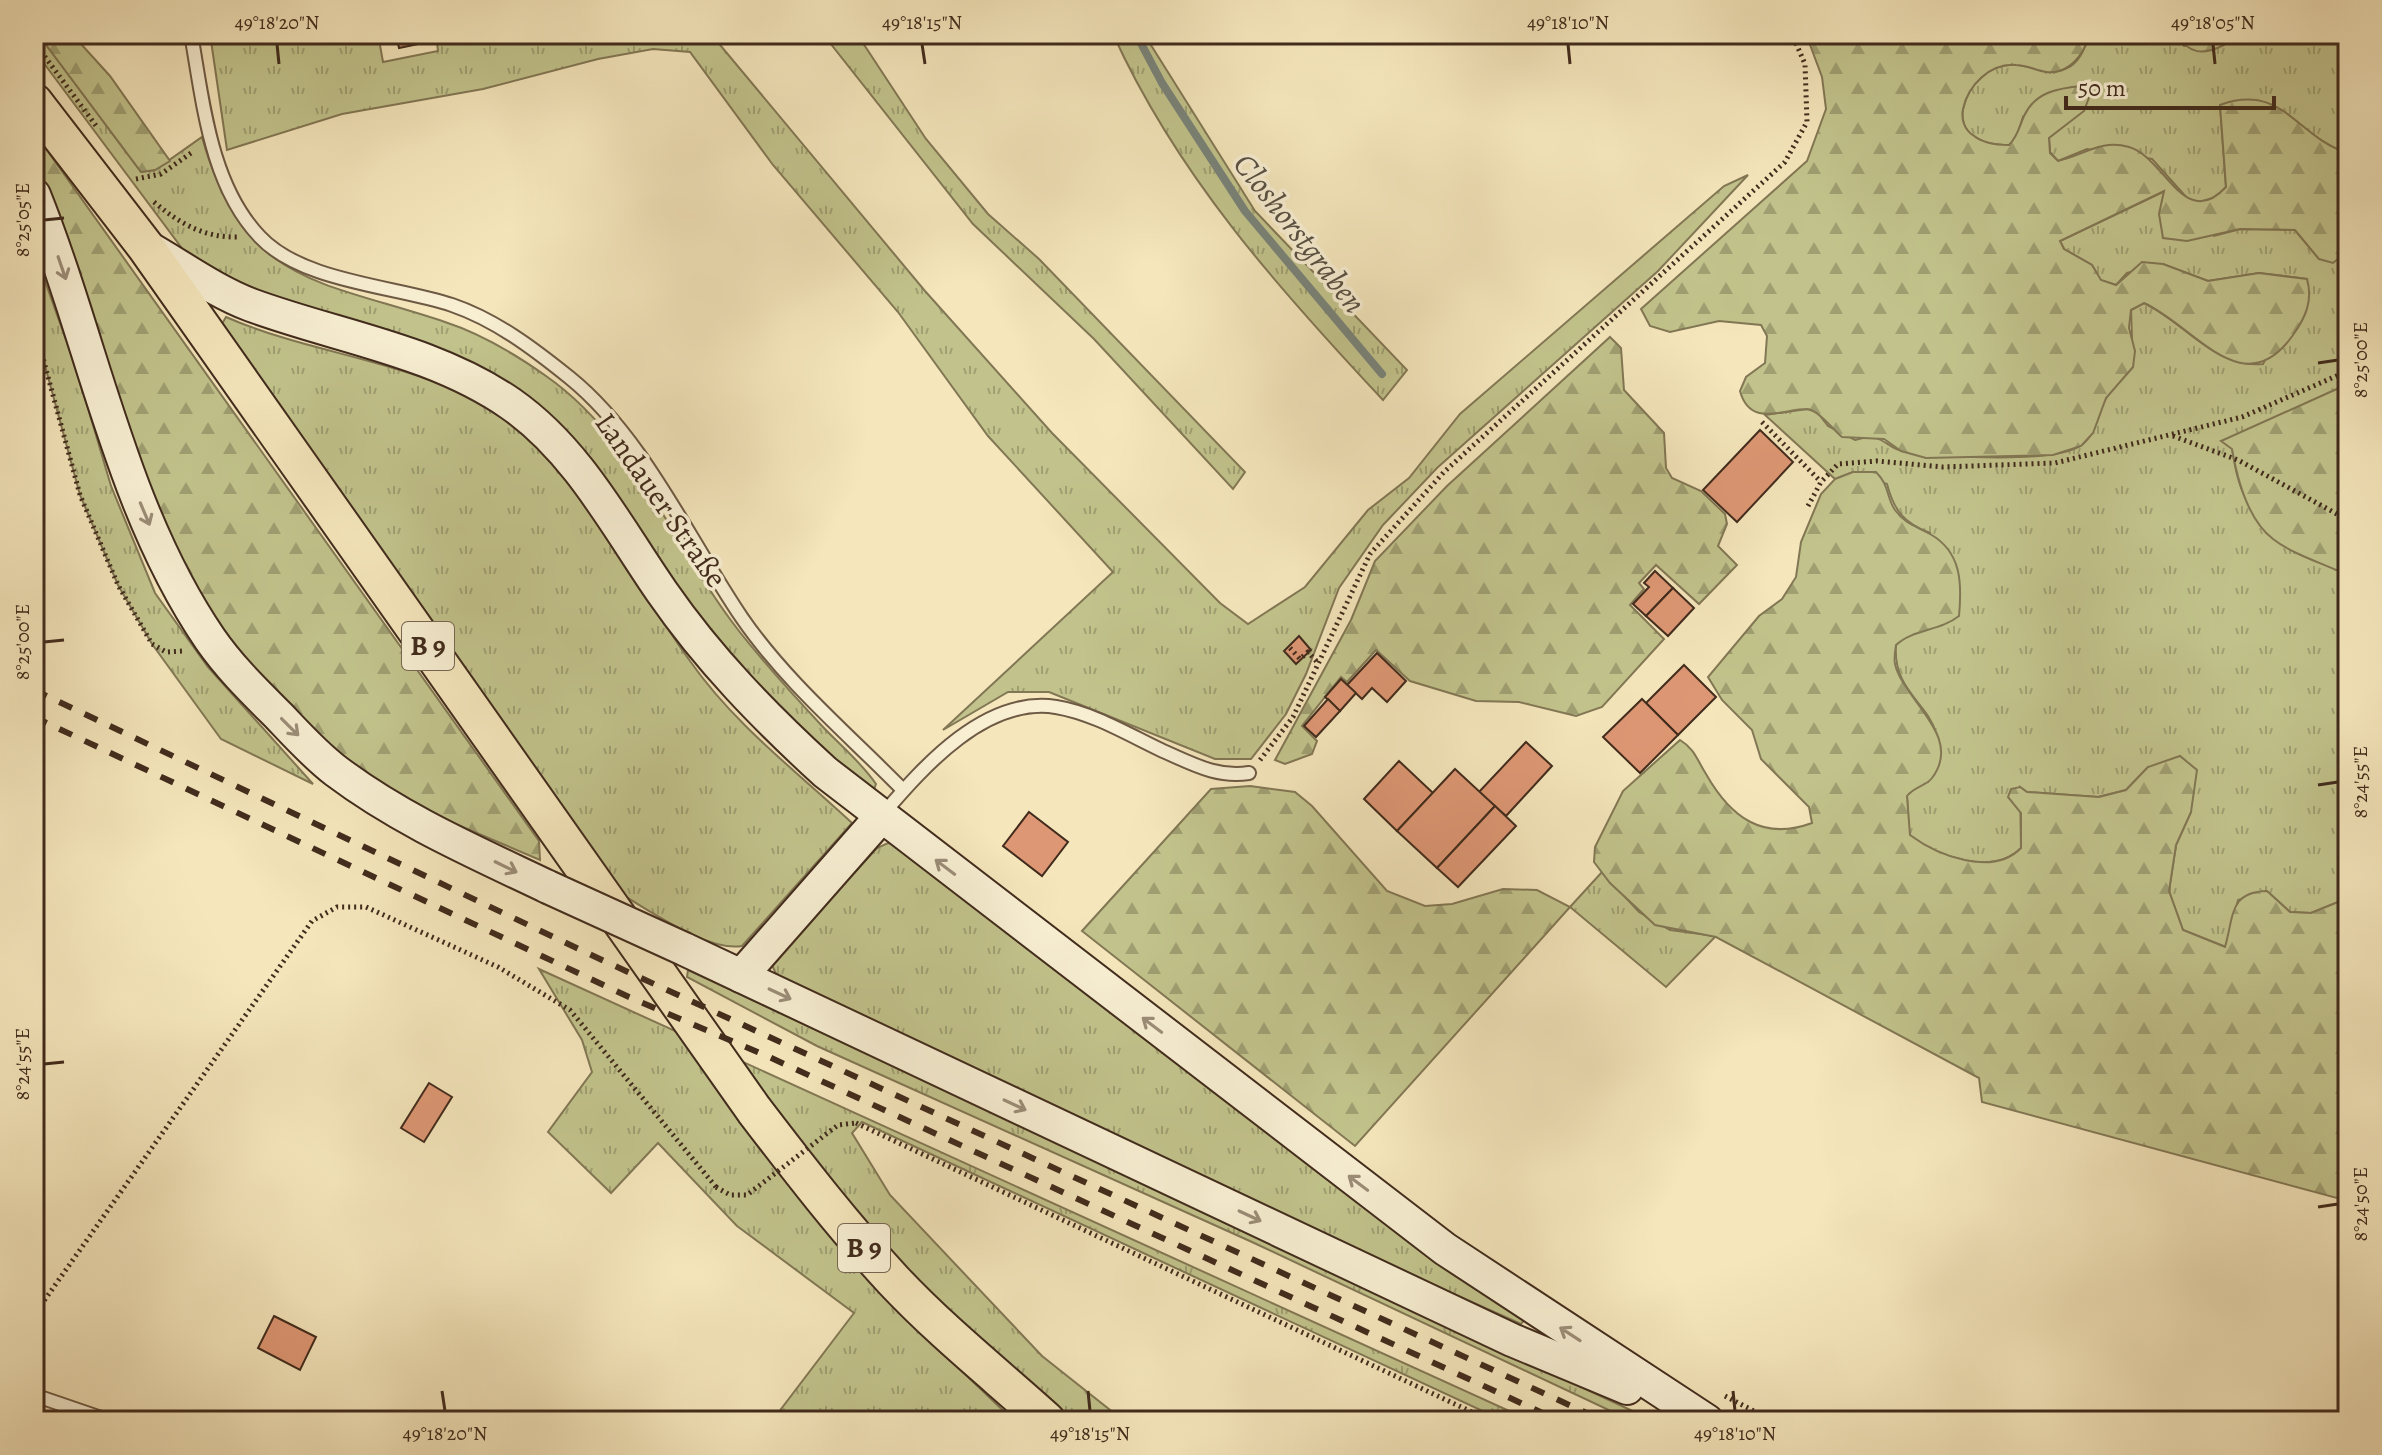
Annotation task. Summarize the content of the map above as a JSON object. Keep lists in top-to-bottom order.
{
  "streets": {
    "main road": ["B 9"],
    "lane": ["Landauer Straße"]
  },
  "water": ["Closhorstgraben"],
  "scale_bar": "50 m",
  "coordinates": [
    "49°18'20\"N",
    "49°18'15\"N",
    "49°18'10\"N",
    "49°18'05\"N",
    "8°25'05\"E",
    "8°25'00\"E",
    "8°24'55\"E",
    "8°24'50\"E"
  ]
}
